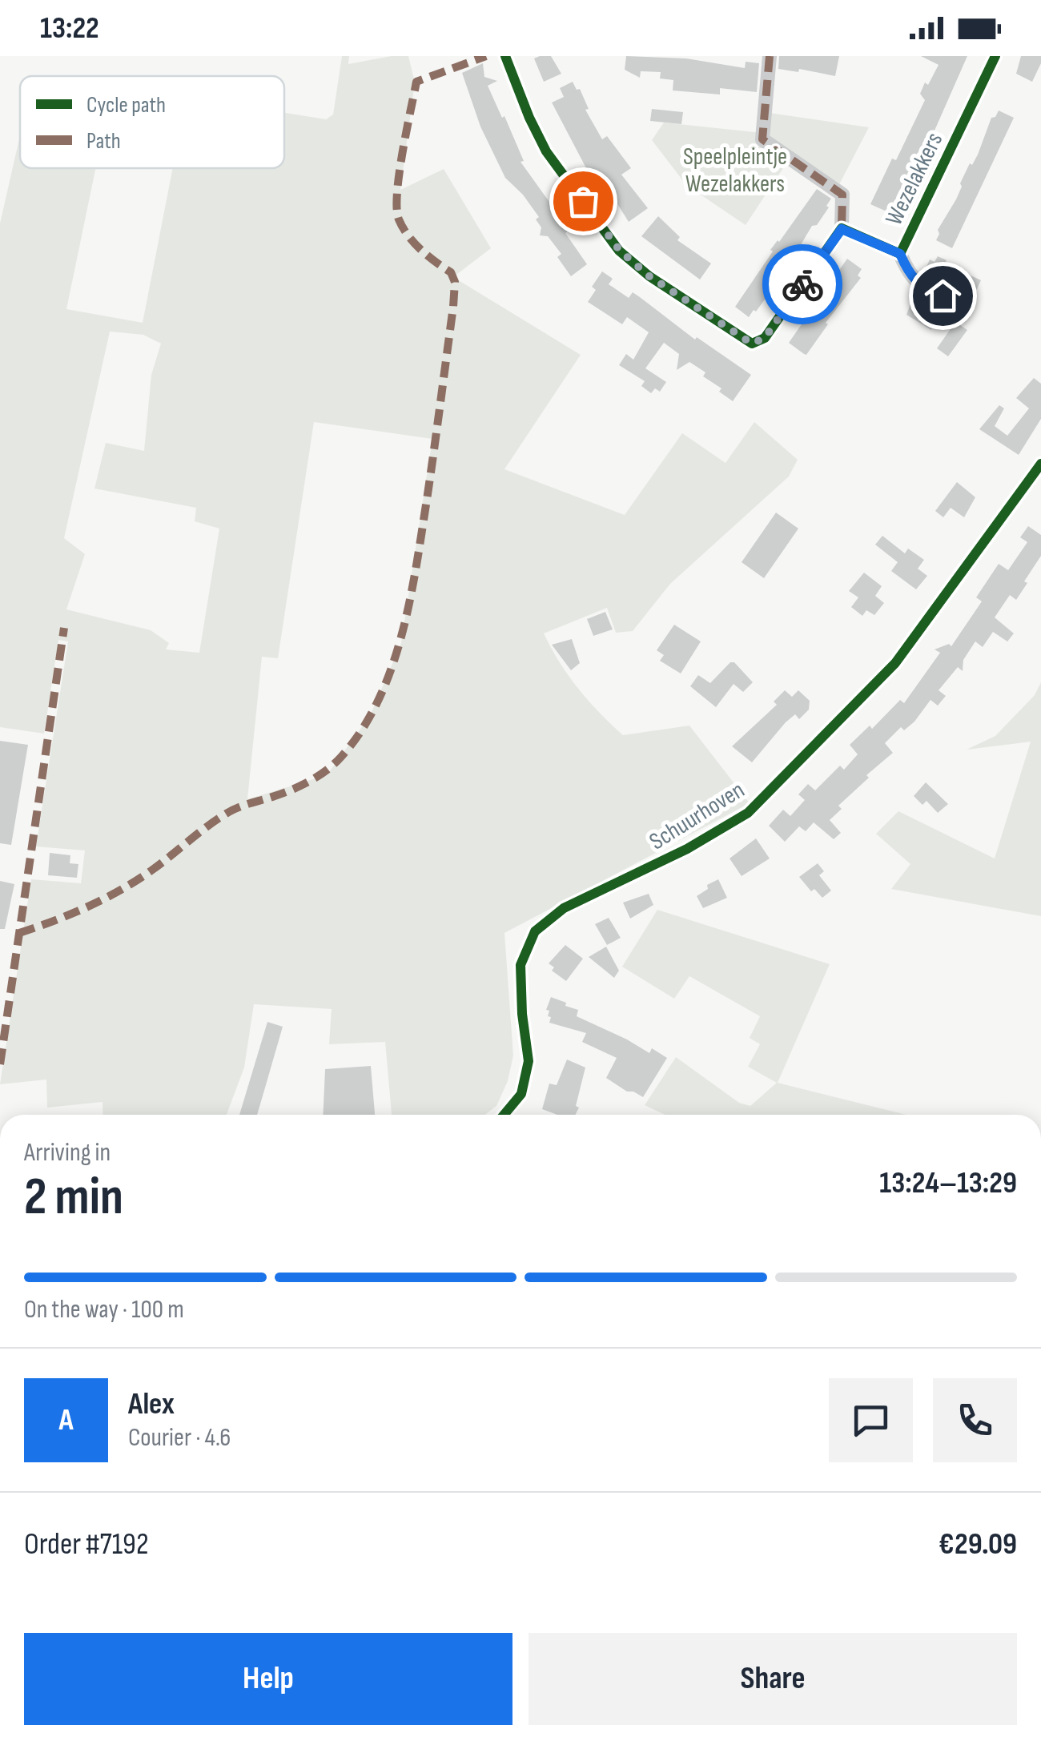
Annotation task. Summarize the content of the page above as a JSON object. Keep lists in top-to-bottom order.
{
  "streets": {
    "street": ["Wezelakkers", "Schuurhoven"]
  },
  "parks": ["Speelpleintje Wezelakkers"],
  "legend": ["Cycle path", "Path"],
  "page": {
    "status": "13:22",
    "heading": ["2 min", "Arriving in", "13:24–13:29"],
    "panel": [
      "Alex",
      "Courier · 4.6",
      "Order #7192",
      "€29.09"
    ],
    "bar": "On the way · 100 m",
    "round": "A",
    "buttons": ["Help", "Share"]
  }
}
